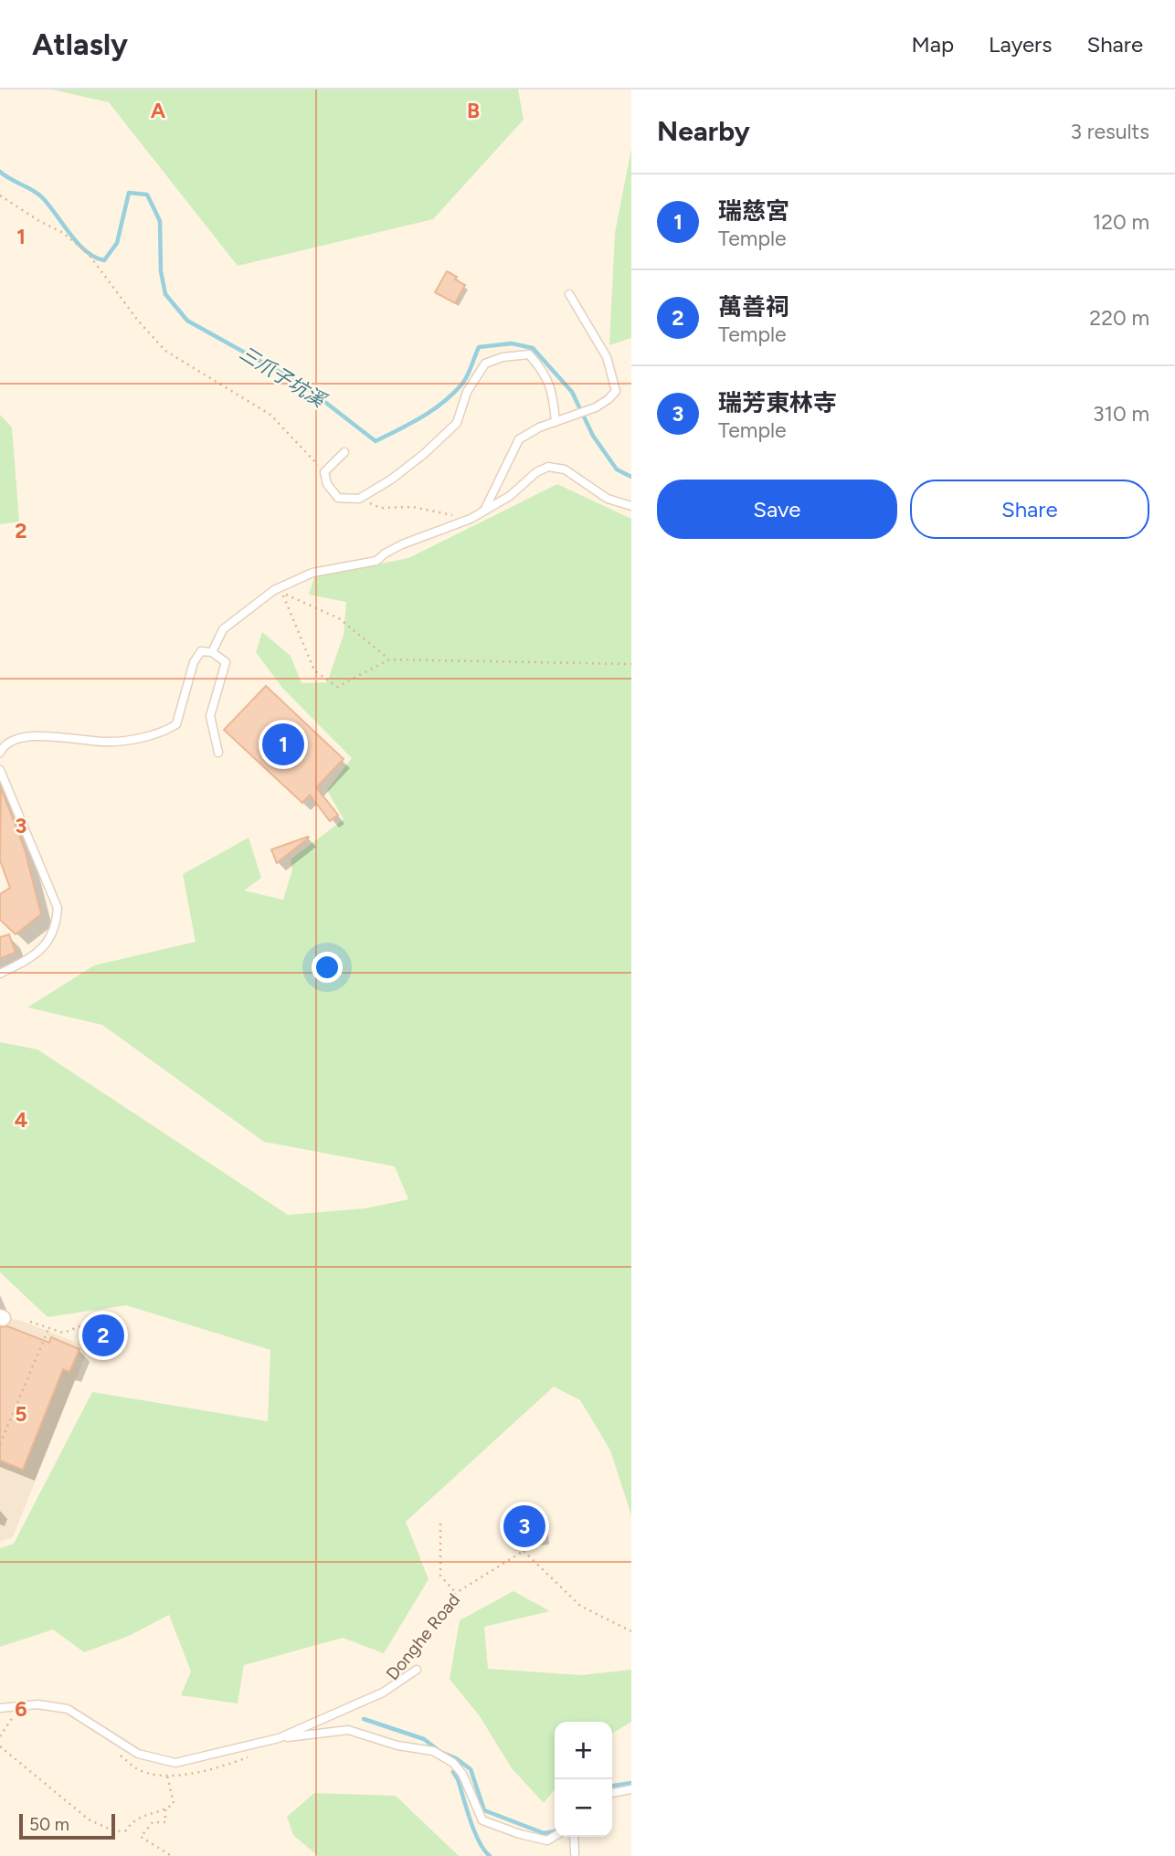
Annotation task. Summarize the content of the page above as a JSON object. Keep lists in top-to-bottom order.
{
  "streets": {
    "path": ["Donghe Road"]
  },
  "water": ["三爪子坑溪"],
  "scale_bar": "50 m",
  "page": {
    "header": "Atlasly",
    "nav": ["Map", "Layers", "Share"],
    "heading": ["Nearby", "3 results"],
    "list": [
      {
        "mark": "1",
        "name": "瑞慈宮",
        "note": "Temple",
        "value": "120 m"
      },
      {
        "mark": "2",
        "name": "萬善祠",
        "note": "Temple",
        "value": "220 m"
      },
      {
        "mark": "3",
        "name": "瑞芳東林寺",
        "note": "Temple",
        "value": "310 m"
      }
    ],
    "buttons": ["Save", "Share"],
    "pins": ["1", "2", "3"],
    "map_buttons": ["+", "−"],
    "scale": "50 m"
  },
  "grid": {
    "columns": ["A", "B"],
    "rows": [
      "1",
      "2",
      "3",
      "4",
      "5",
      "6"
    ]
  }
}
